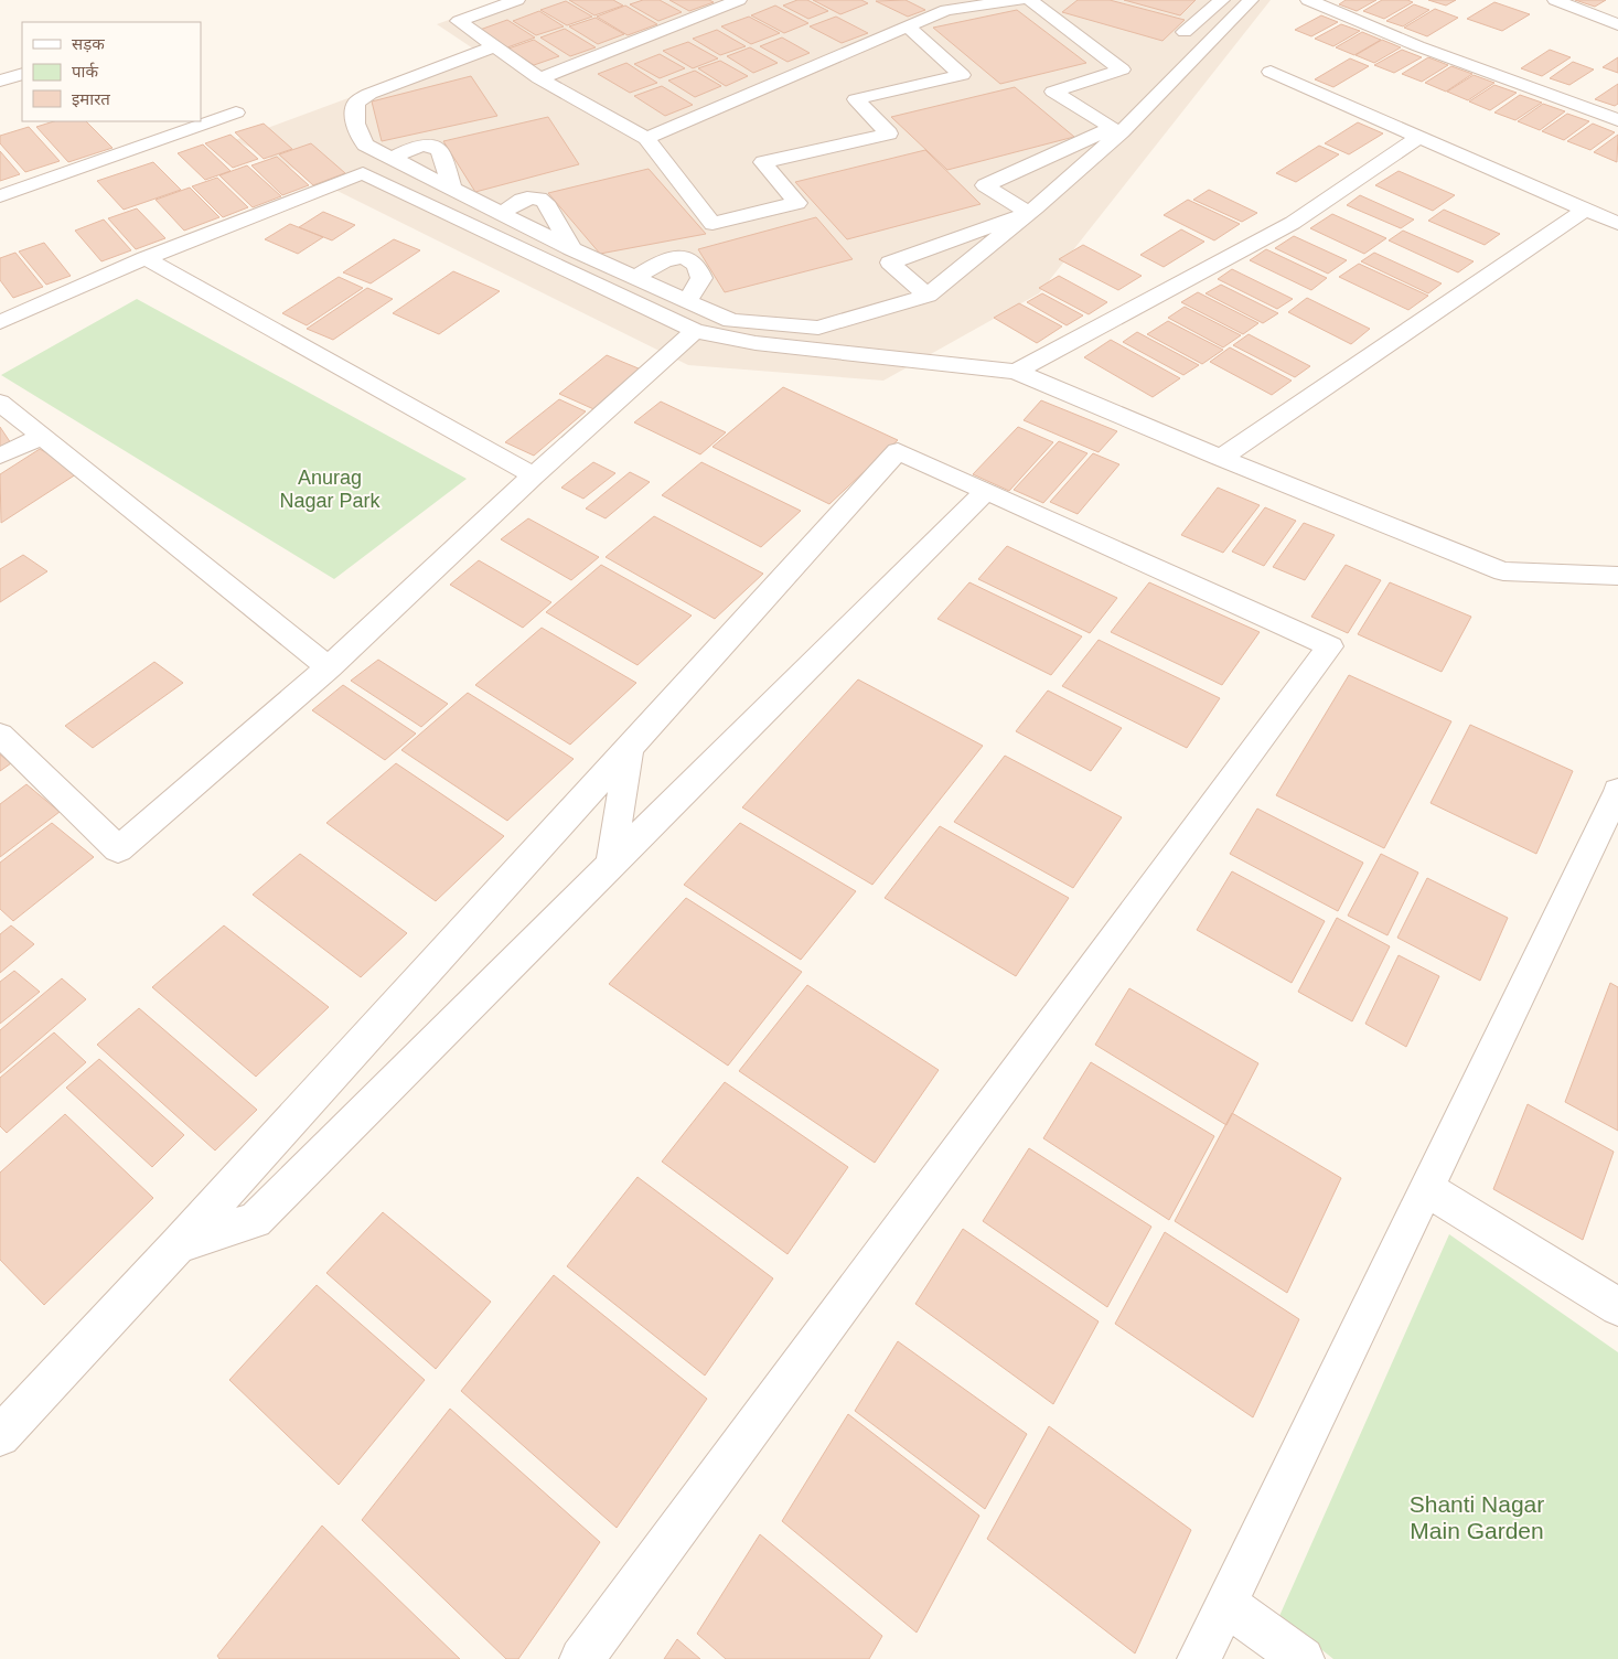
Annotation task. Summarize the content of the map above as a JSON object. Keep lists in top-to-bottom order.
{
  "parks": ["Anurag Nagar Park", "Shanti Nagar Main Garden"],
  "legend": ["सड़क", "पार्क", "इमारत"]
}
